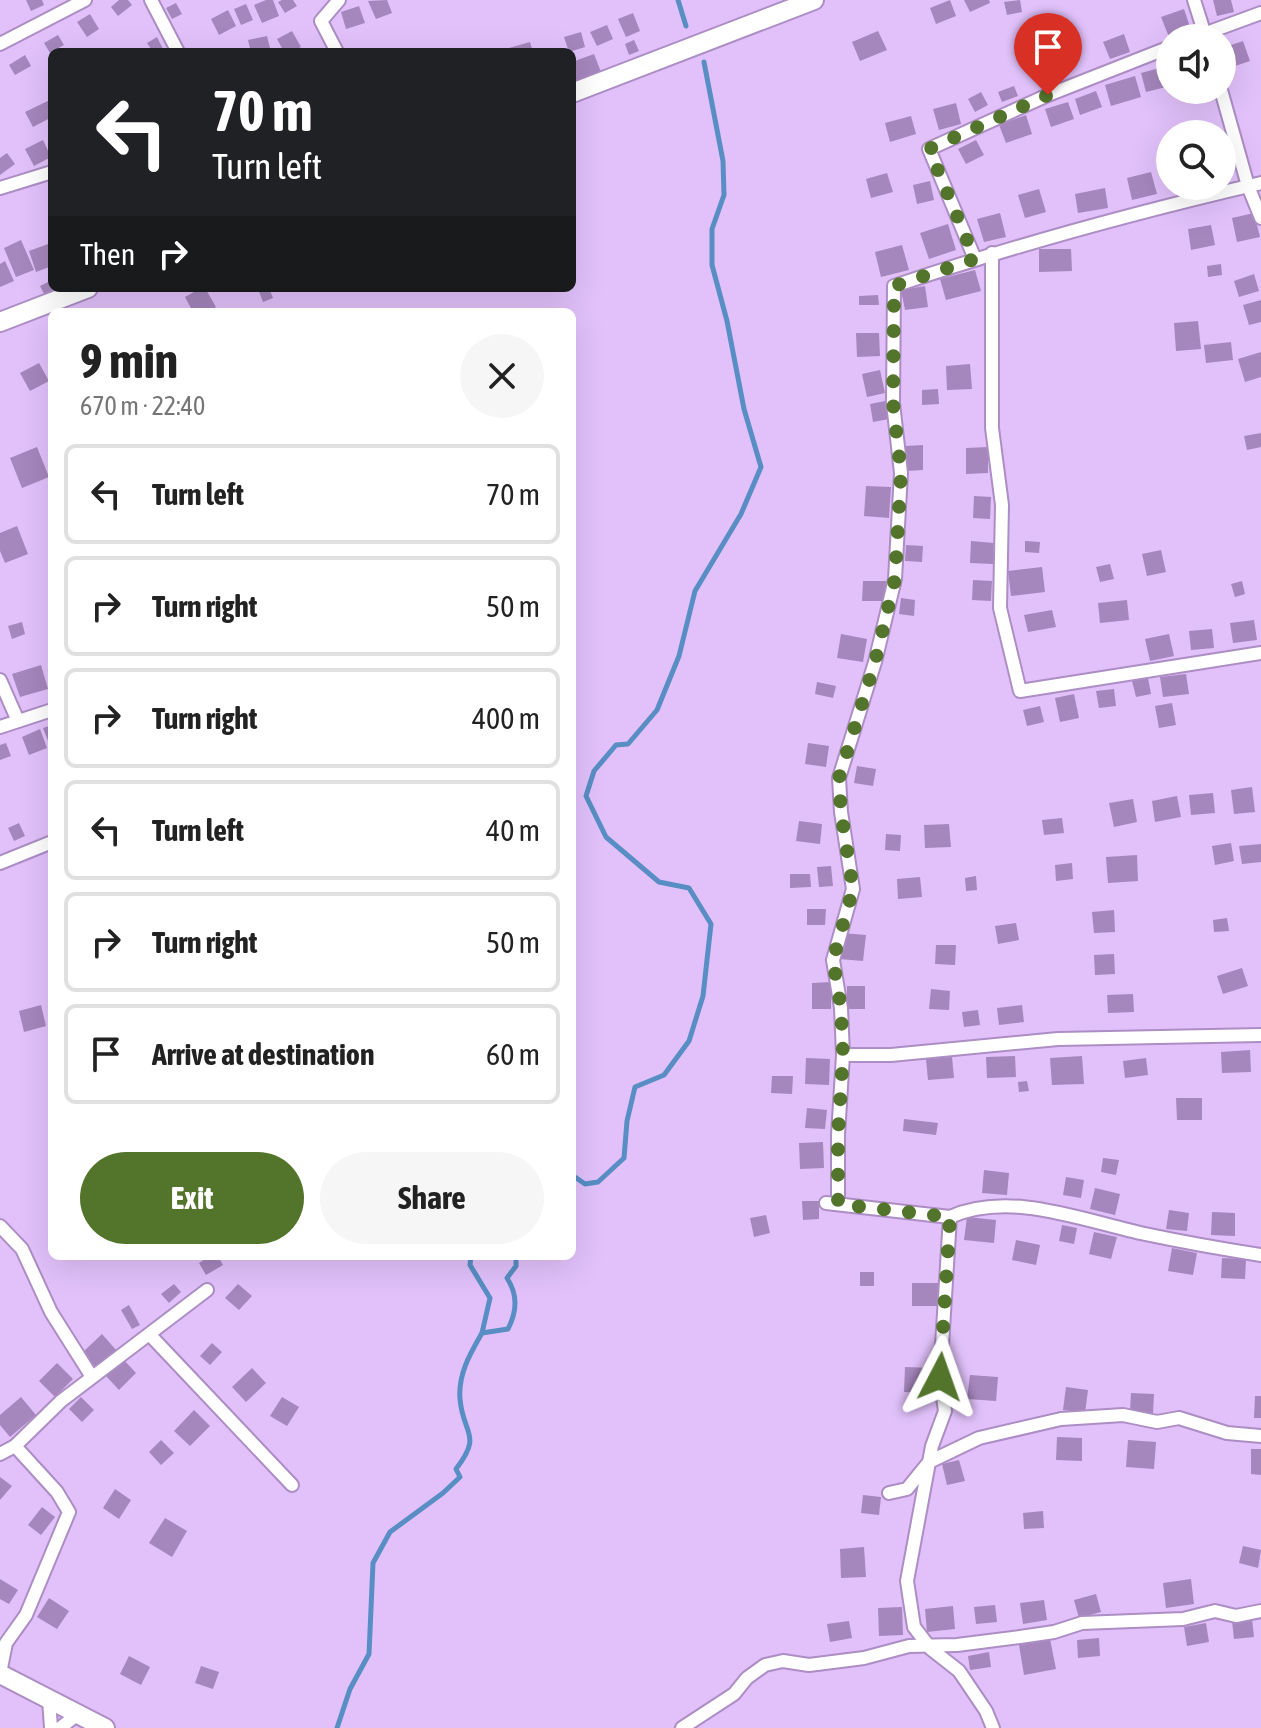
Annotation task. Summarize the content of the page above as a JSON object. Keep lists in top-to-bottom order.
{
  "page": {
    "turn": ["70 m", "Turn left"],
    "then": "Then",
    "heading": ["9 min", "670 m · 22:40"],
    "list": [
      {
        "name": "Turn left",
        "value": "70 m"
      },
      {
        "name": "Turn right",
        "value": "50 m"
      },
      {
        "name": "Turn right",
        "value": "400 m"
      },
      {
        "name": "Turn left",
        "value": "40 m"
      },
      {
        "name": "Turn right",
        "value": "50 m"
      },
      {
        "name": "Arrive at destination",
        "value": "60 m"
      }
    ],
    "buttons": ["Exit", "Share"]
  }
}
